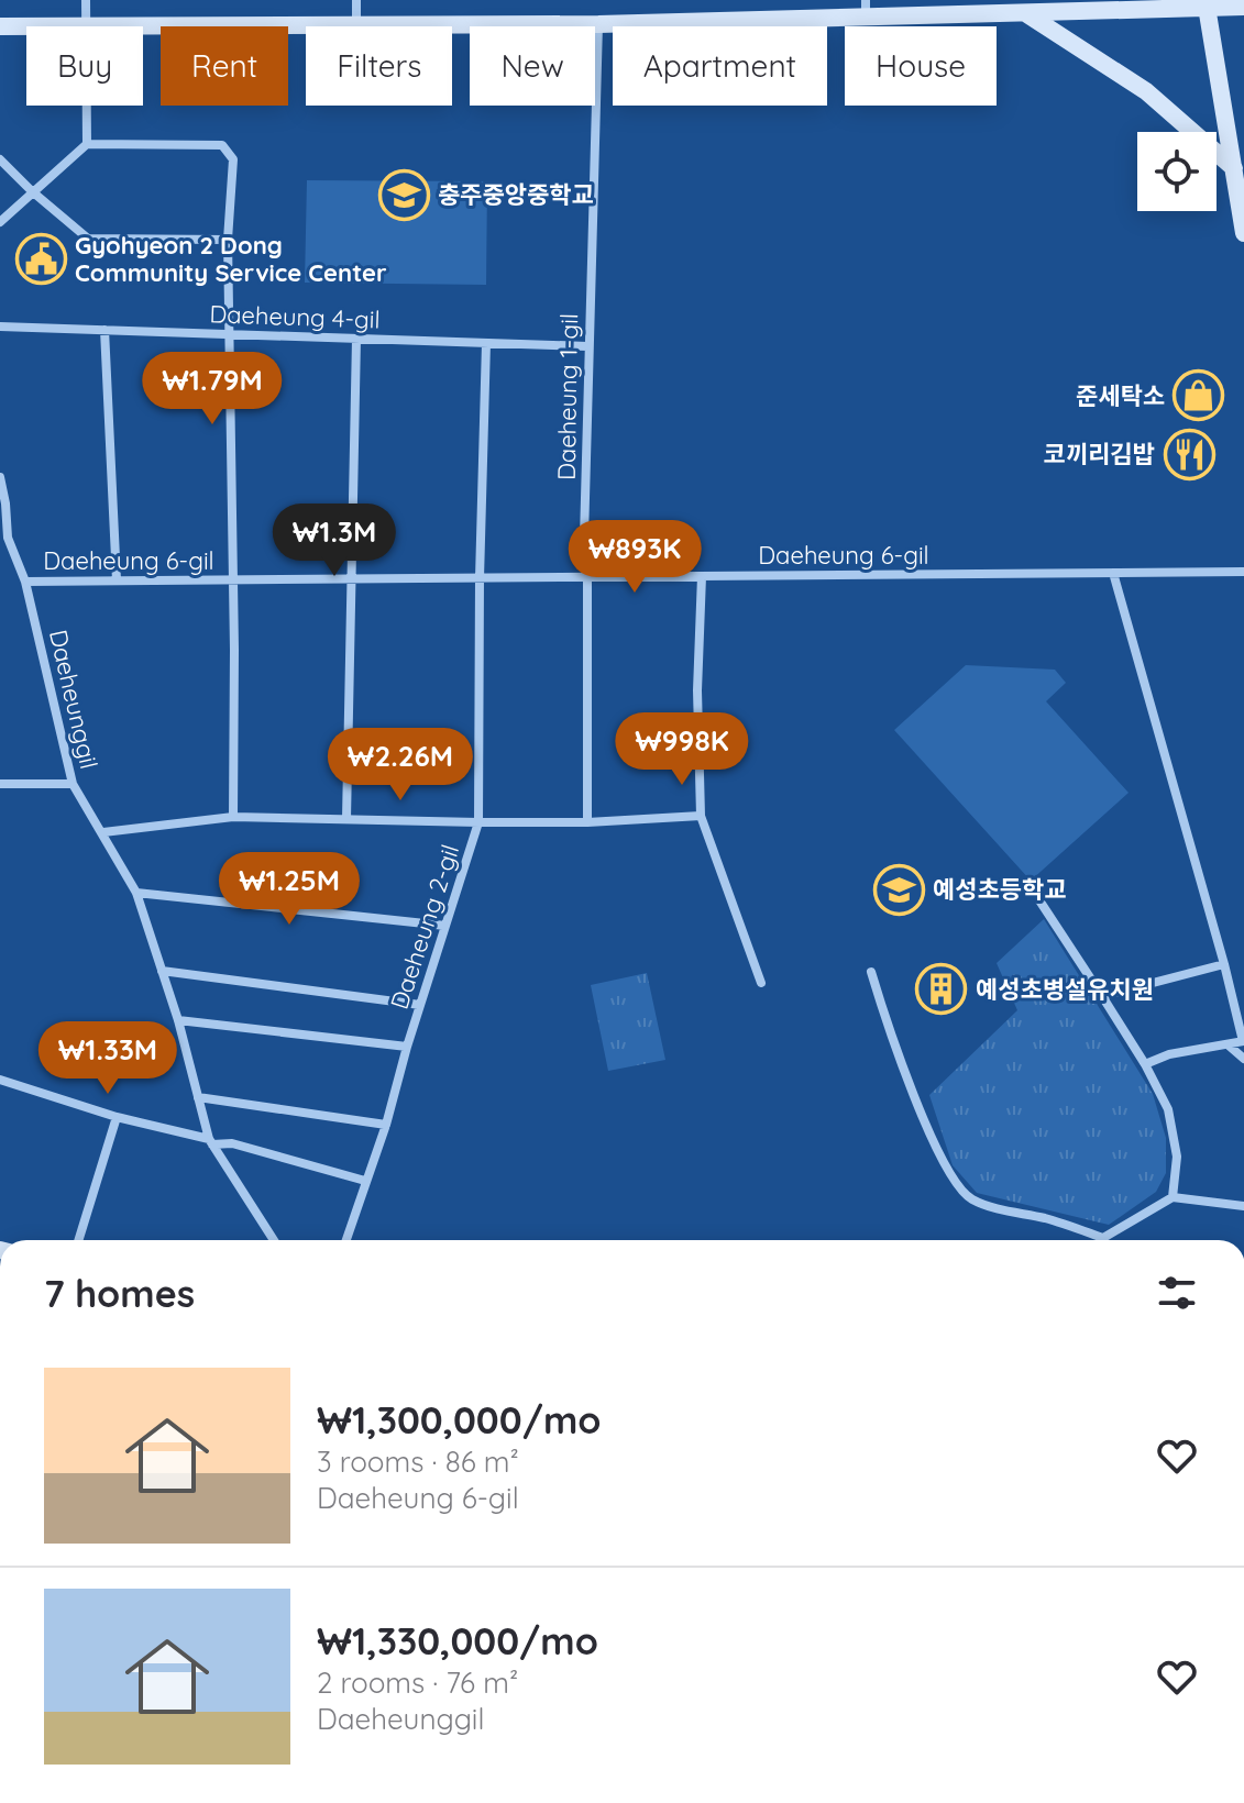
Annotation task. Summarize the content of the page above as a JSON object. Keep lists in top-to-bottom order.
{
  "streets": {
    "street": [
      "Daeheung 4-gil",
      "Daeheung 1-gil",
      "Daeheung 6-gil",
      "Daeheunggil",
      "Daeheung 2-gil"
    ]
  },
  "crossings": [
    ["Daeheung 4-gil", "Daeheung 1-gil"],
    ["Daeheung 4-gil", "Daeheung 6-gil"],
    ["Daeheung 4-gil", "Daeheung 2-gil"],
    ["Daeheung 1-gil", "Daeheung 6-gil"],
    ["Daeheung 6-gil", "Daeheunggil"],
    ["Daeheung 6-gil", "Daeheung 2-gil"]
  ],
  "places": {
    "school or university": ["충주중앙중학교", "예성초등학교"],
    "public building": ["Gyohyeon 2 Dong Community Service Center"],
    "shop": ["준세탁소"],
    "restaurant": ["코끼리김밥"],
    "building": ["예성초병설유치원"]
  },
  "page": {
    "chip": [
      "Buy",
      "Rent",
      "Filters",
      "New",
      "Apartment",
      "House"
    ],
    "price": [
      "₩1.79M",
      "₩1.3M",
      "₩893K",
      "₩998K",
      "₩2.26M",
      "₩1.25M",
      "₩1.33M"
    ],
    "heading": "7 homes",
    "list": [
      {
        "name": "₩1,300,000/mo",
        "note": "3 rooms · 86 m² · Daeheung 6-gil"
      },
      {
        "name": "₩1,330,000/mo",
        "note": "2 rooms · 76 m² · Daeheunggil"
      }
    ]
  }
}
